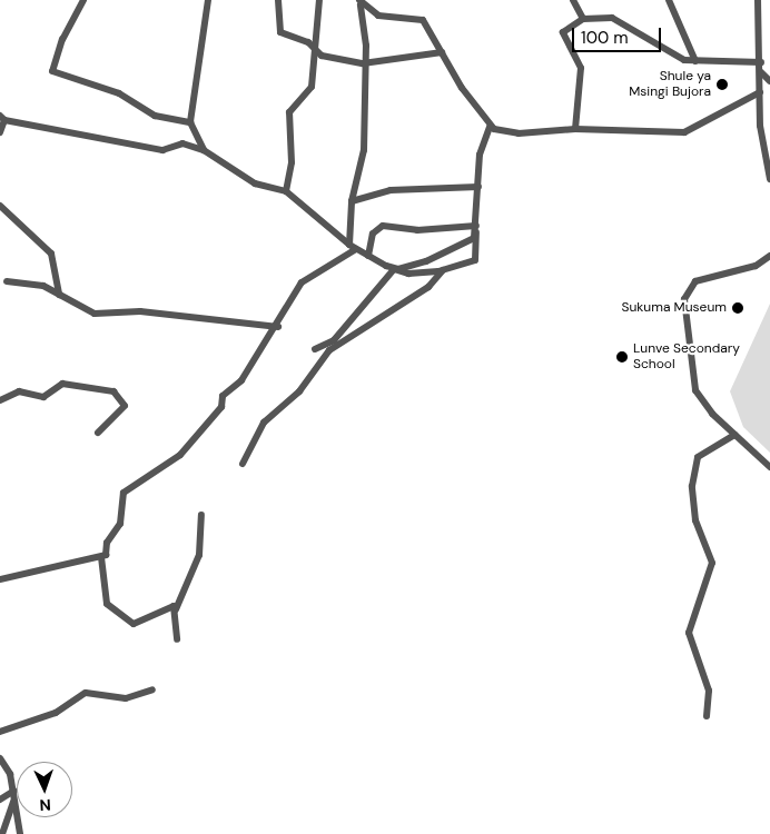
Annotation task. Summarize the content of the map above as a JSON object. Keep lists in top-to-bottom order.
{
  "places": ["Shule ya Msingi Bujora", "Sukuma Museum", "Lunve Secondary School"],
  "scale_bar": "100 m",
  "north": "bottom"
}
